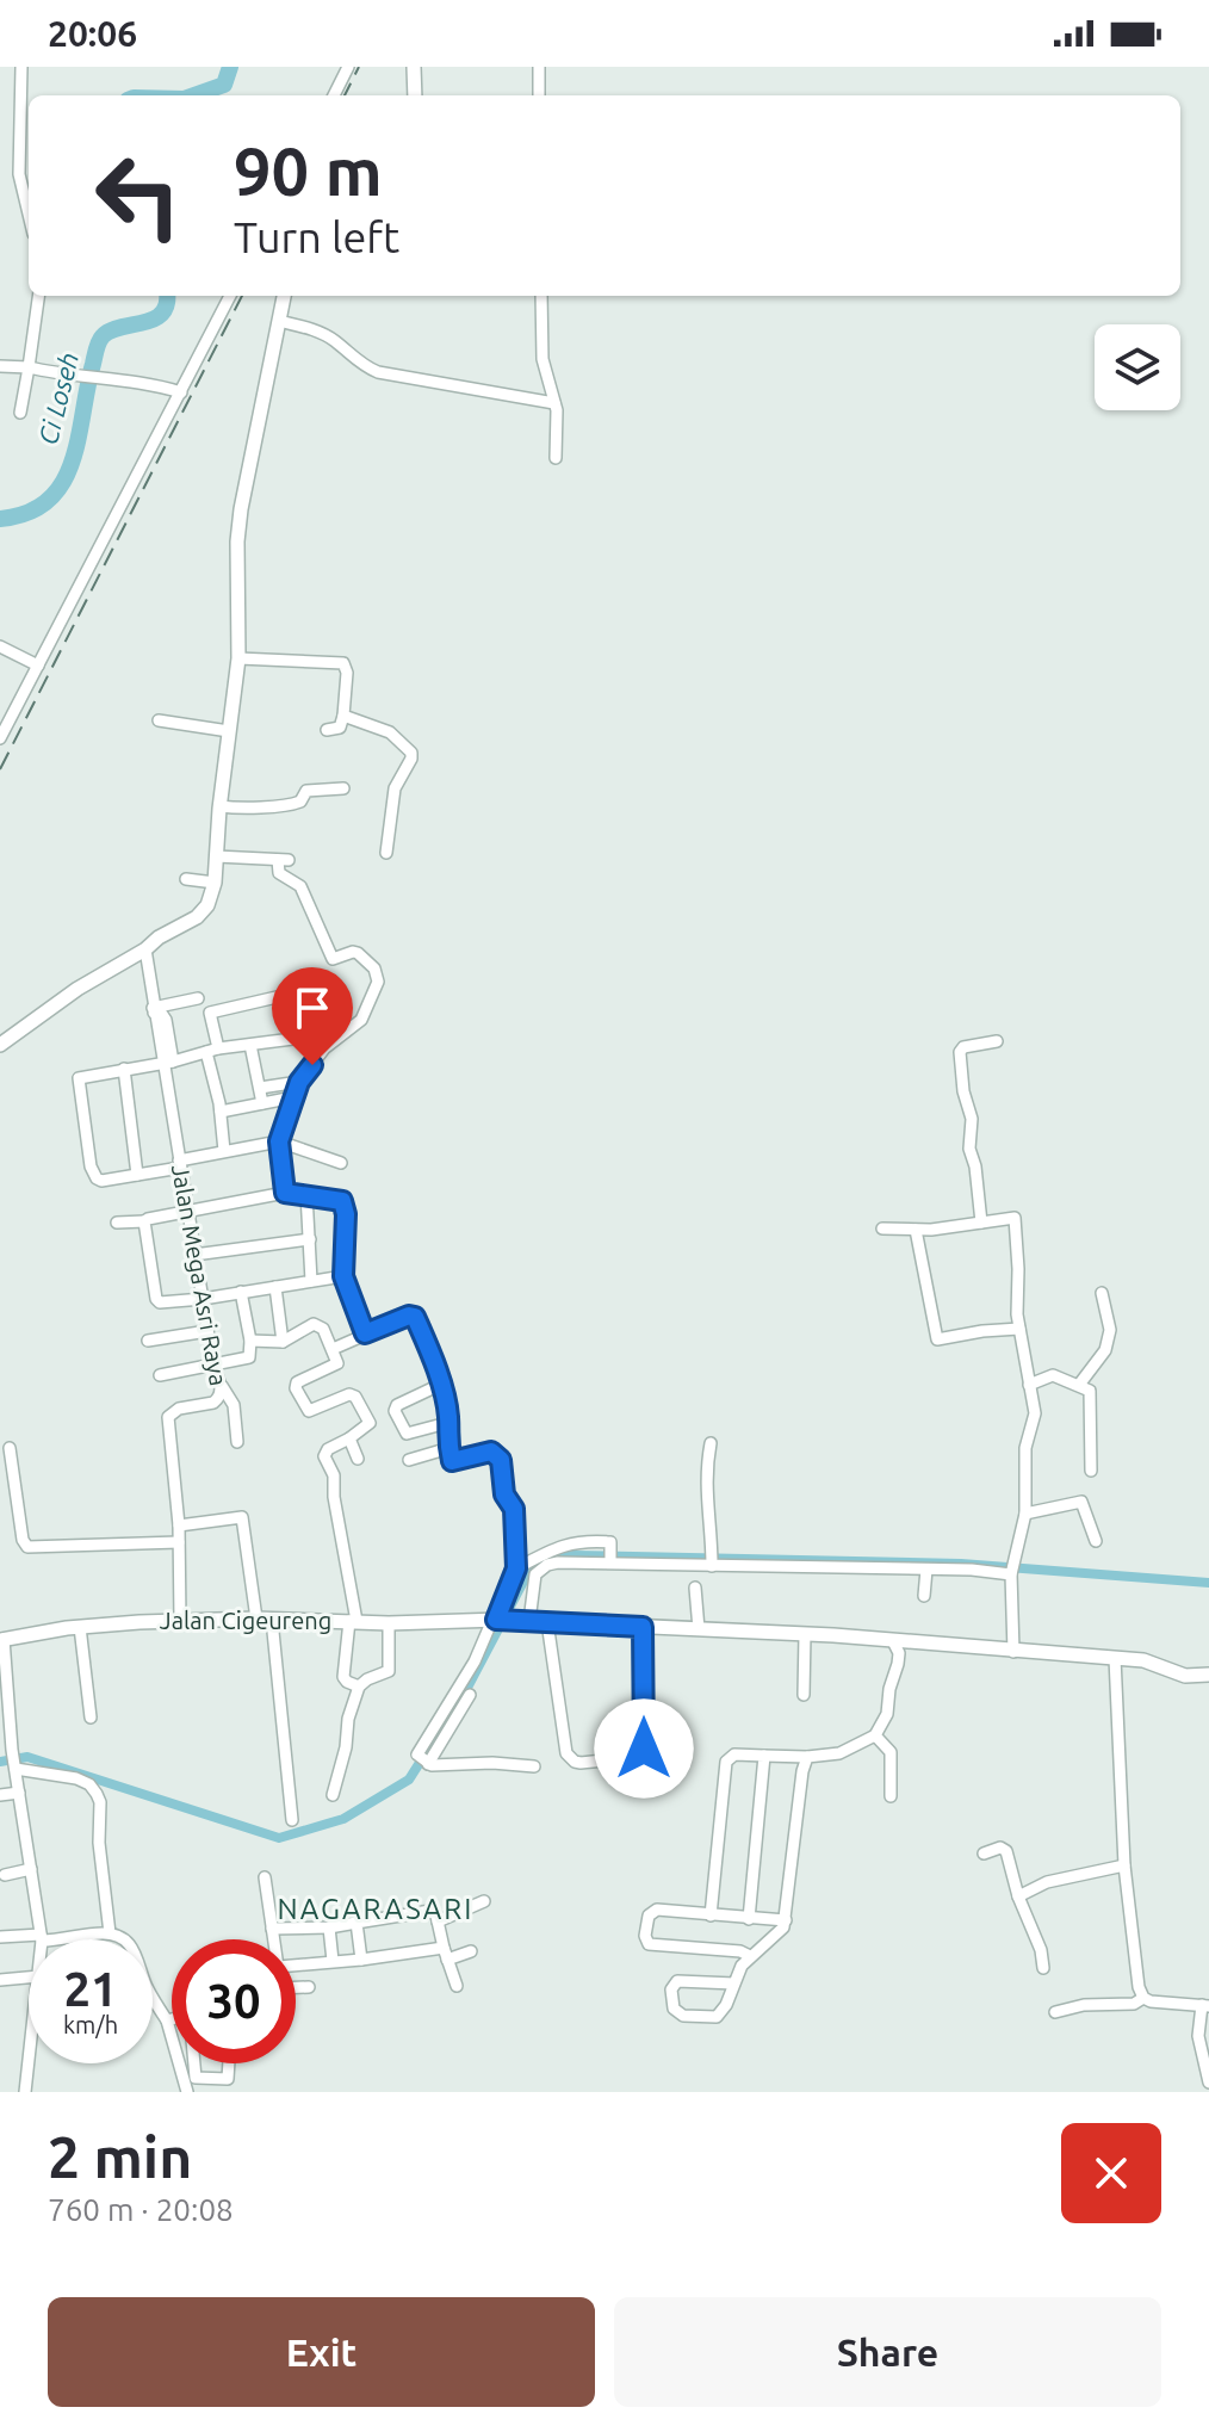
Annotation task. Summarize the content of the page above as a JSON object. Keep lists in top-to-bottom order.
{
  "streets": {
    "street": ["Jalan Mega Asri Raya", "Jalan Cigeureng"]
  },
  "crossings": [
    ["Jalan Mega Asri Raya", "Jalan Cigeureng"]
  ],
  "districts": ["NAGARASARI"],
  "water": ["Ci Loseh"],
  "page": {
    "status": "20:06",
    "turn": ["90 m", "Turn left"],
    "speed": "21 km/h",
    "limit": "30",
    "heading": ["2 min", "760 m · 20:08"],
    "buttons": ["Exit", "Share"]
  }
}
